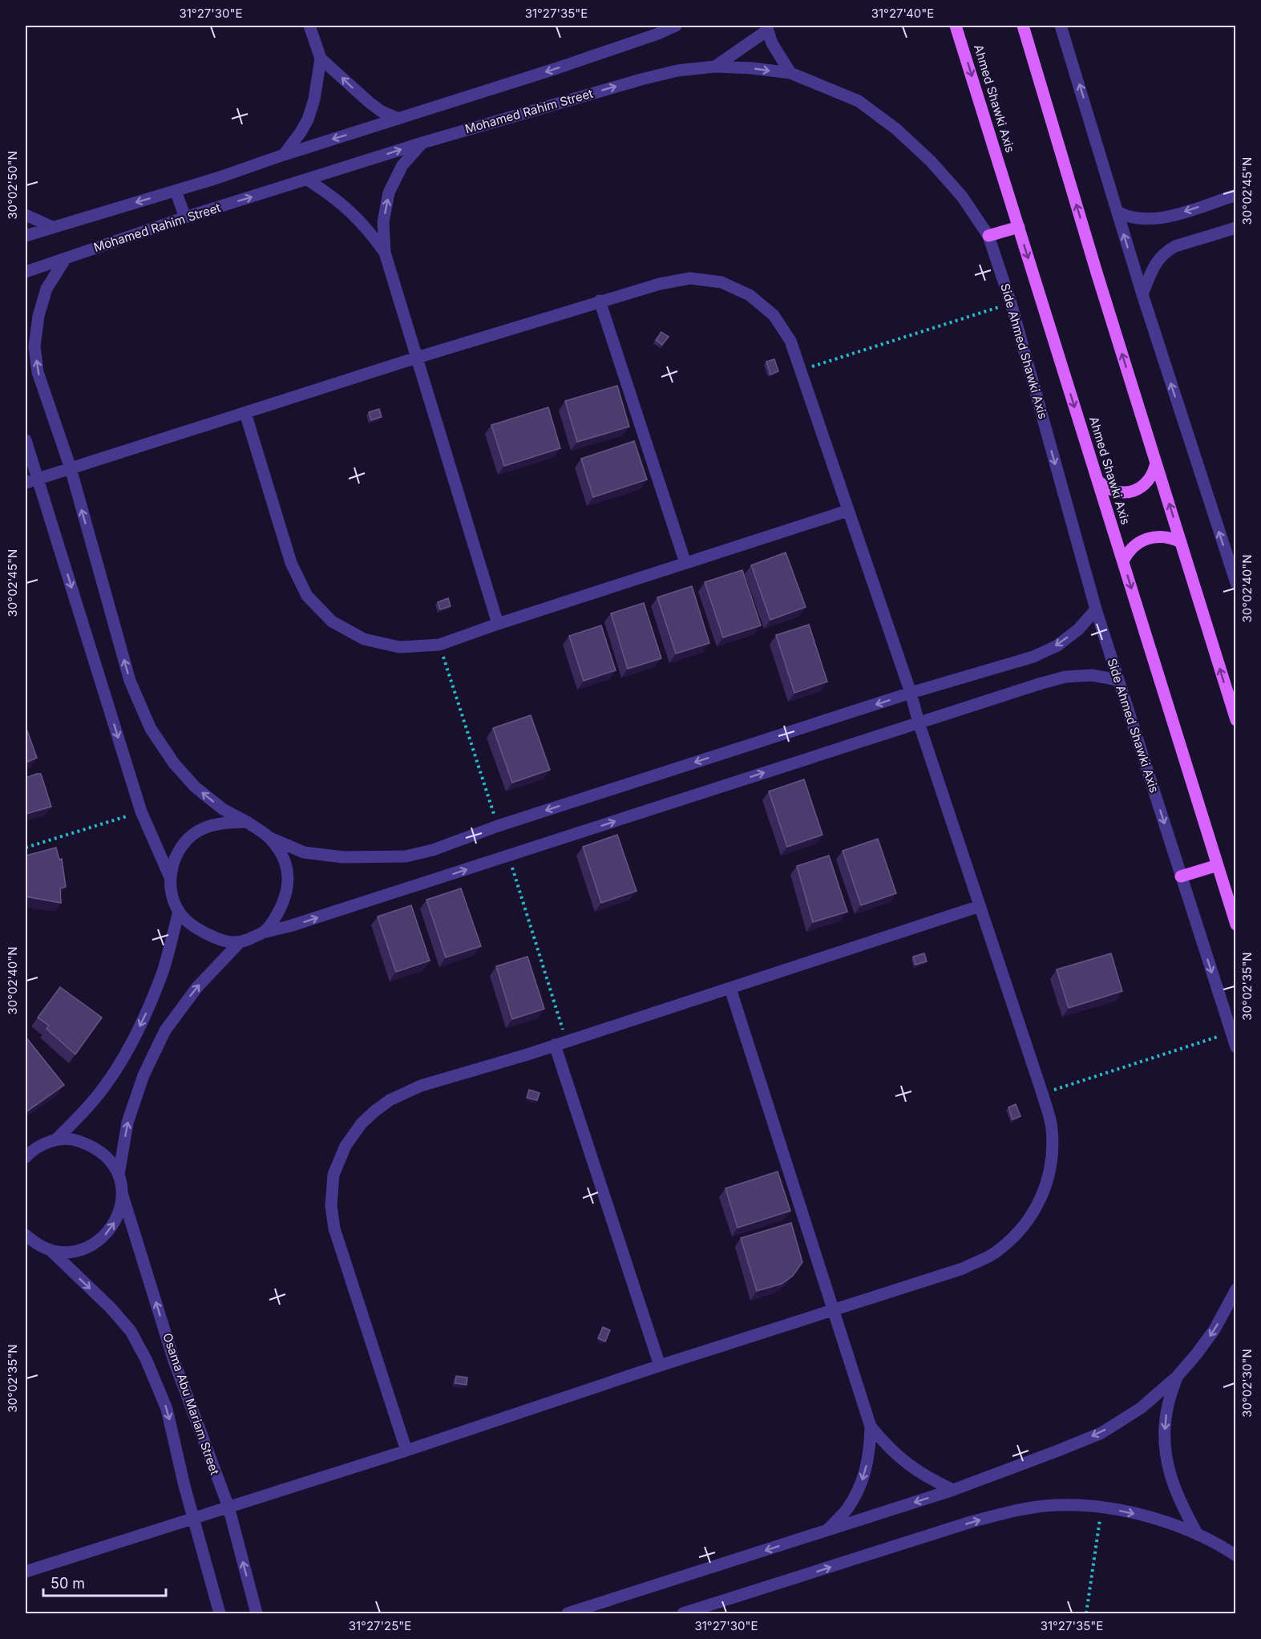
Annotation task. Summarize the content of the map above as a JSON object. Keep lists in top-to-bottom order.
{
  "streets": {
    "main road": ["Ahmed Shawki Axis"],
    "street": ["Mohamed Rahim Street", "Side Ahmed Shawki Axis", "Osama Abu Mariam Street"]
  },
  "crossings": [
    ["Mohamed Rahim Street", "Side Ahmed Shawki Axis"]
  ],
  "one_way": ["Side Ahmed Shawki Axis"],
  "scale_bar": "50 m",
  "coordinates": [
    "31°27'30\"E",
    "31°27'35\"E",
    "31°27'40\"E",
    "30°02'50\"N",
    "30°02'45\"N",
    "30°02'40\"N",
    "30°02'35\"N",
    "30°02'30\"N",
    "31°27'25\"E"
  ]
}
